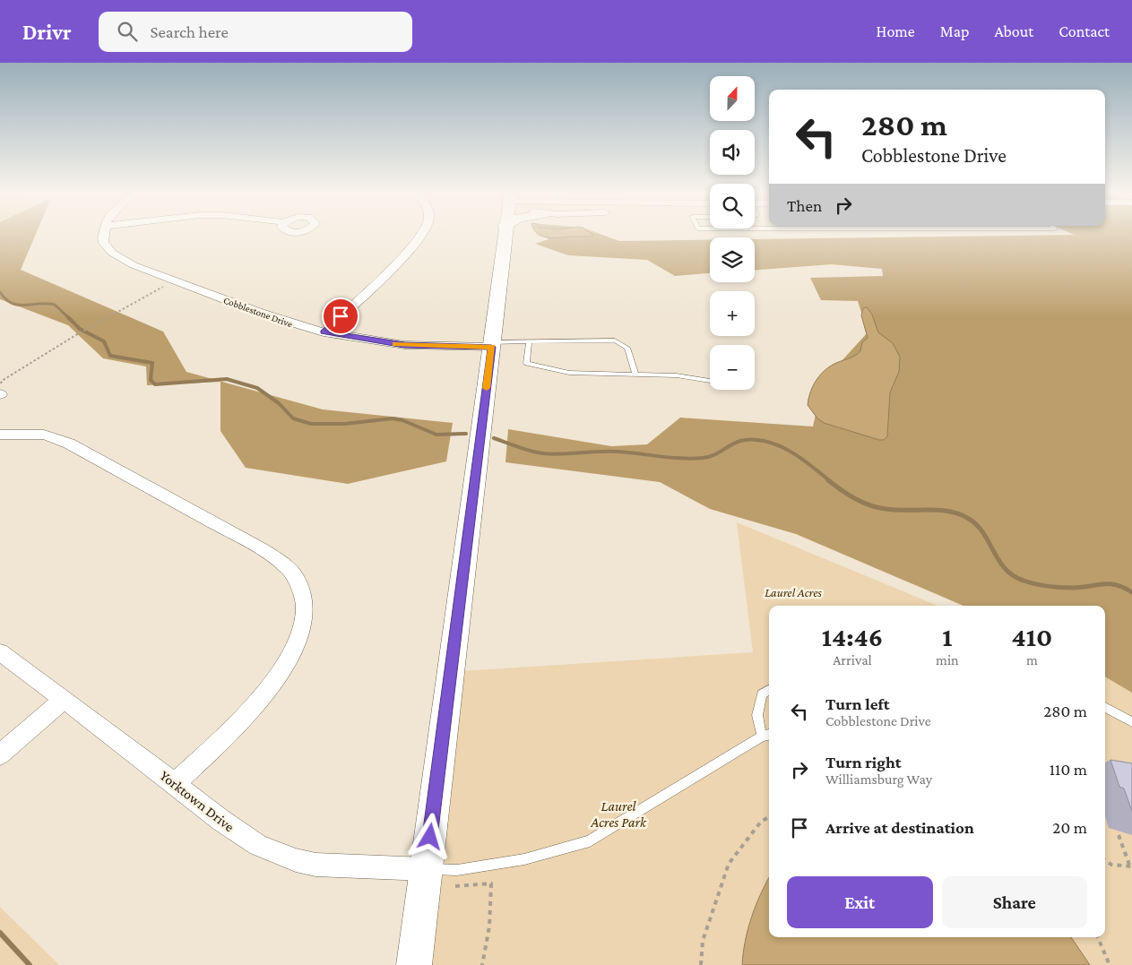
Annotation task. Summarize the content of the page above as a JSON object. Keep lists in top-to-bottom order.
{
  "streets": {
    "street": ["Cobblestone Drive", "Yorktown Drive"]
  },
  "parks": ["Laurel Acres", "Laurel Acres Park"],
  "north": "top",
  "page": {
    "header": "Drivr",
    "search": "Search here",
    "nav": [
      "Home",
      "Map",
      "About",
      "Contact"
    ],
    "map_buttons": ["+", "−"],
    "turn": ["280 m", "Cobblestone Drive"],
    "then": "Then",
    "eta": [
      "14:46",
      "Arrival",
      "1",
      "min",
      "410",
      "m"
    ],
    "list": [
      {
        "name": "Turn left",
        "note": "Cobblestone Drive",
        "value": "280 m"
      },
      {
        "name": "Turn right",
        "note": "Williamsburg Way",
        "value": "110 m"
      },
      {
        "name": "Arrive at destination",
        "value": "20 m"
      }
    ],
    "buttons": ["Exit", "Share"]
  }
}
